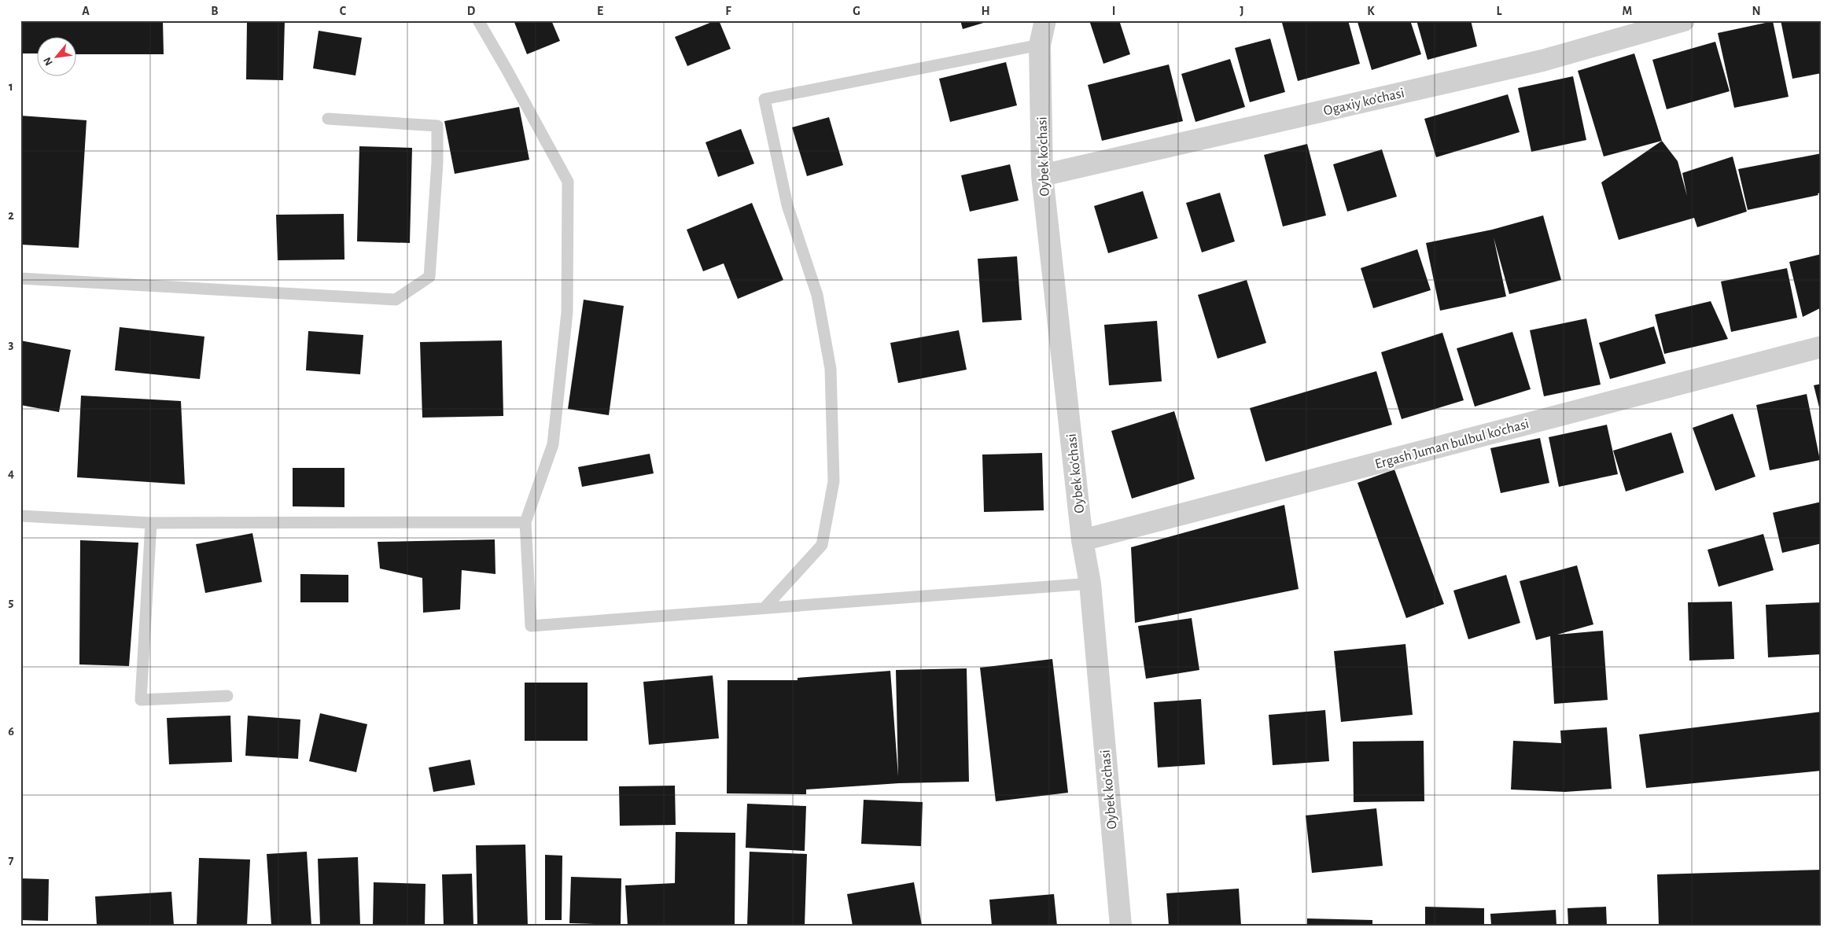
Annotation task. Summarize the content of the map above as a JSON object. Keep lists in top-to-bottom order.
{
  "streets": {
    "street": ["Ogaxiy ko'chasi", "Oybek ko'chasi", "Ergash Juman bulbul ko'chasi"]
  },
  "crossings": [
    ["Ogaxiy ko'chasi", "Oybek ko'chasi"],
    ["Oybek ko'chasi", "Ergash Juman bulbul ko'chasi"]
  ],
  "north": "bottom left",
  "grid": {
    "columns": [
      "A",
      "B",
      "C",
      "D",
      "E",
      "F",
      "G",
      "H",
      "I",
      "J",
      "K",
      "L",
      "M",
      "N"
    ],
    "rows": [
      "1",
      "2",
      "3",
      "4",
      "5",
      "6",
      "7"
    ]
  }
}
